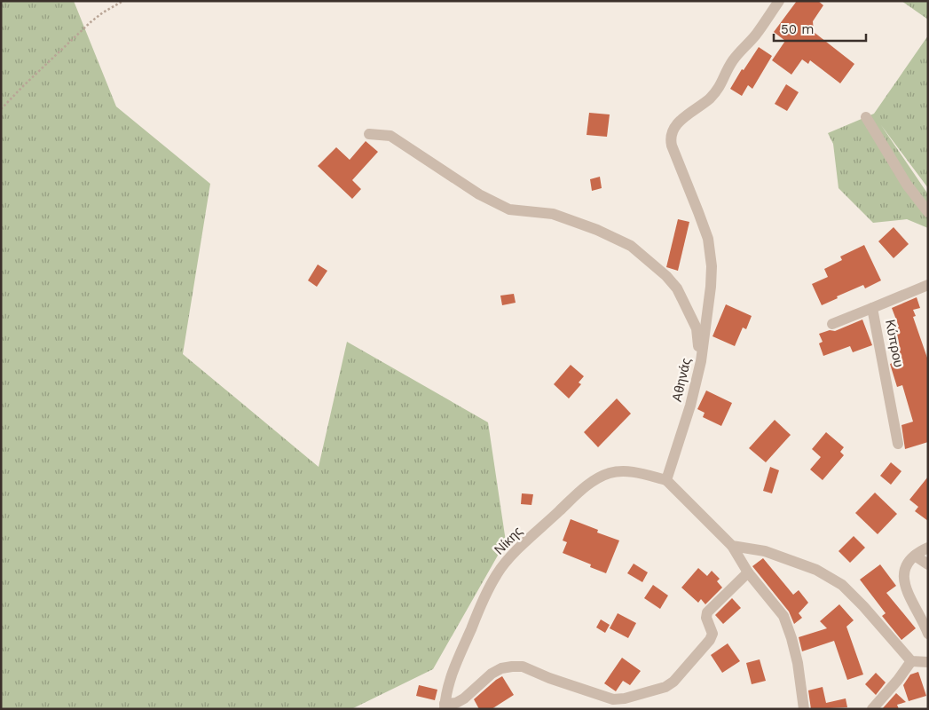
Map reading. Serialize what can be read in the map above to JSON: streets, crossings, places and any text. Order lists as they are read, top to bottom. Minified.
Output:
{"streets":{"street":["Κύπρου","Αθηνάς","Νίκης"]},"crossings":[["Αθηνάς","Νίκης"]],"scale_bar":"50 m"}
